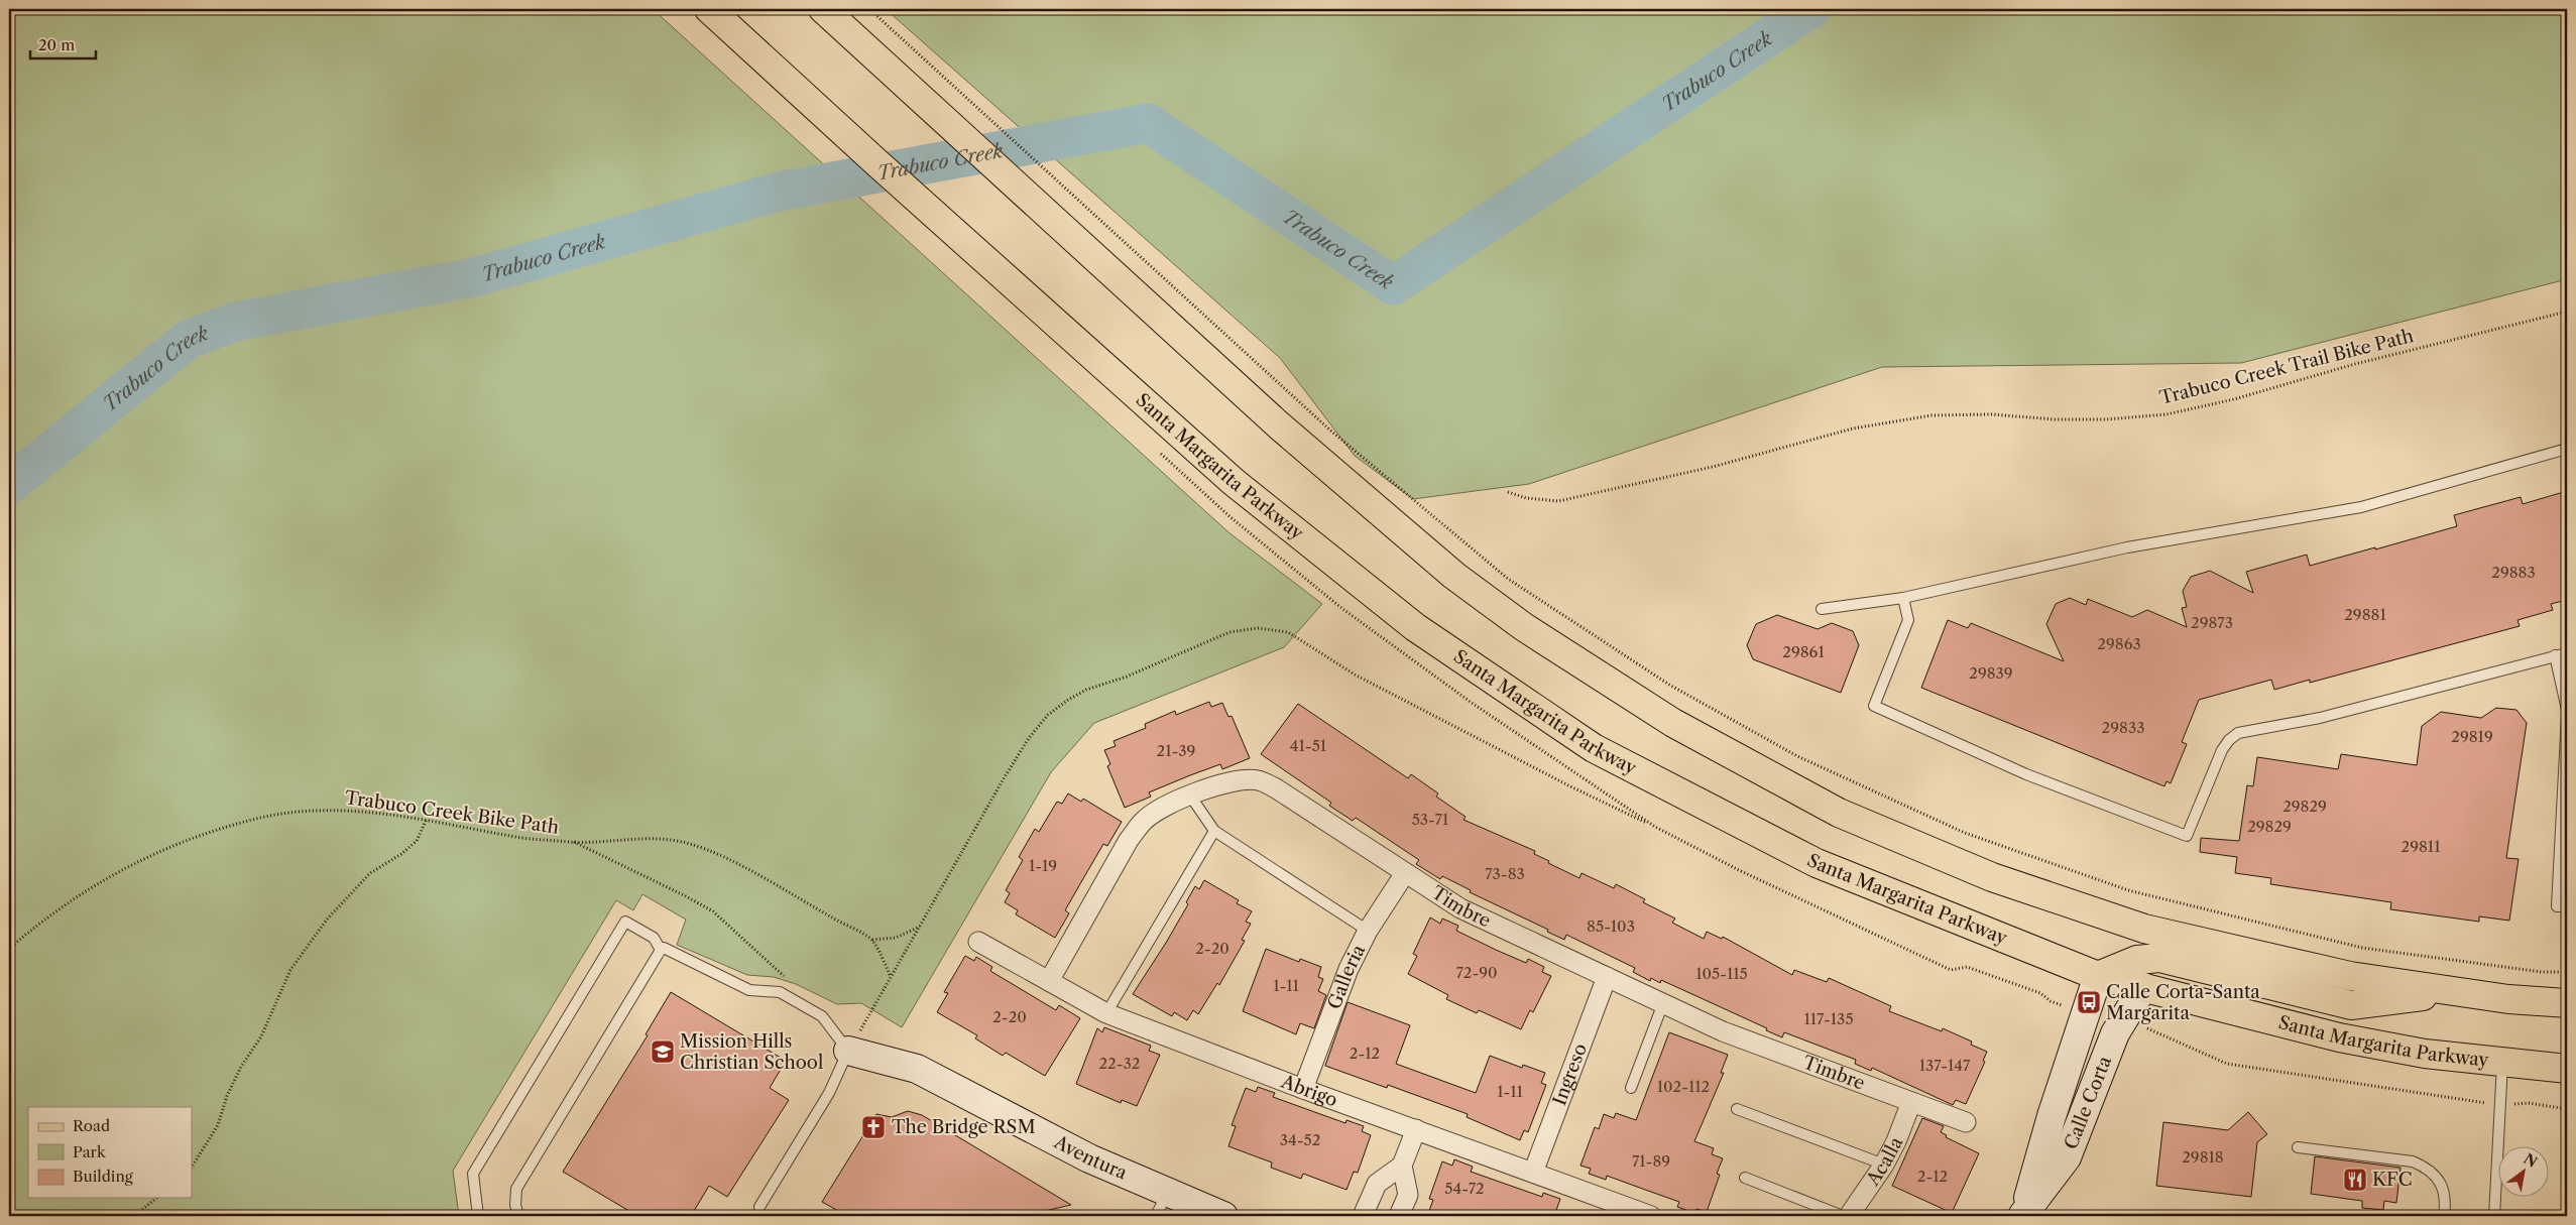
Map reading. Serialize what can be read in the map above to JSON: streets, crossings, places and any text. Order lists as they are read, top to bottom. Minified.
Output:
{"streets":{"main road":["Santa Margarita Parkway"],"street":["Timbre","Galleria","Ingreso","Abrigo","Calle Corta","Aventura","Acalla"],"path":["Trabuco Creek Trail Bike Path","Trabuco Creek Bike Path"]},"crossings":[["Santa Margarita Parkway","Calle Corta"],["Timbre","Galleria"],["Timbre","Ingreso"],["Timbre","Abrigo"],["Timbre","Acalla"],["Galleria","Abrigo"],["Ingreso","Abrigo"]],"water":["Trabuco Creek"],"places":{"bus stop":["Calle Corta-Santa Margarita"],"school or university":["Mission Hills Christian School"],"church":["The Bridge RSM"],"restaurant":["KFC"]},"house_numbers":["29883","29881","29873","29863","29861","29839","29833","29819","41-51","21-39","29829","53-71","29829","29811","1-19","73-83","85-103","2-20","72-90","105-115","1-11","2-20","117-135","2-12","22-32","137-147","102-112","1-11","34-52","29818","71-89","2-12","54-72"],"legend":["Road","Park","Building"],"scale_bar":"20 m","north":"top right"}
